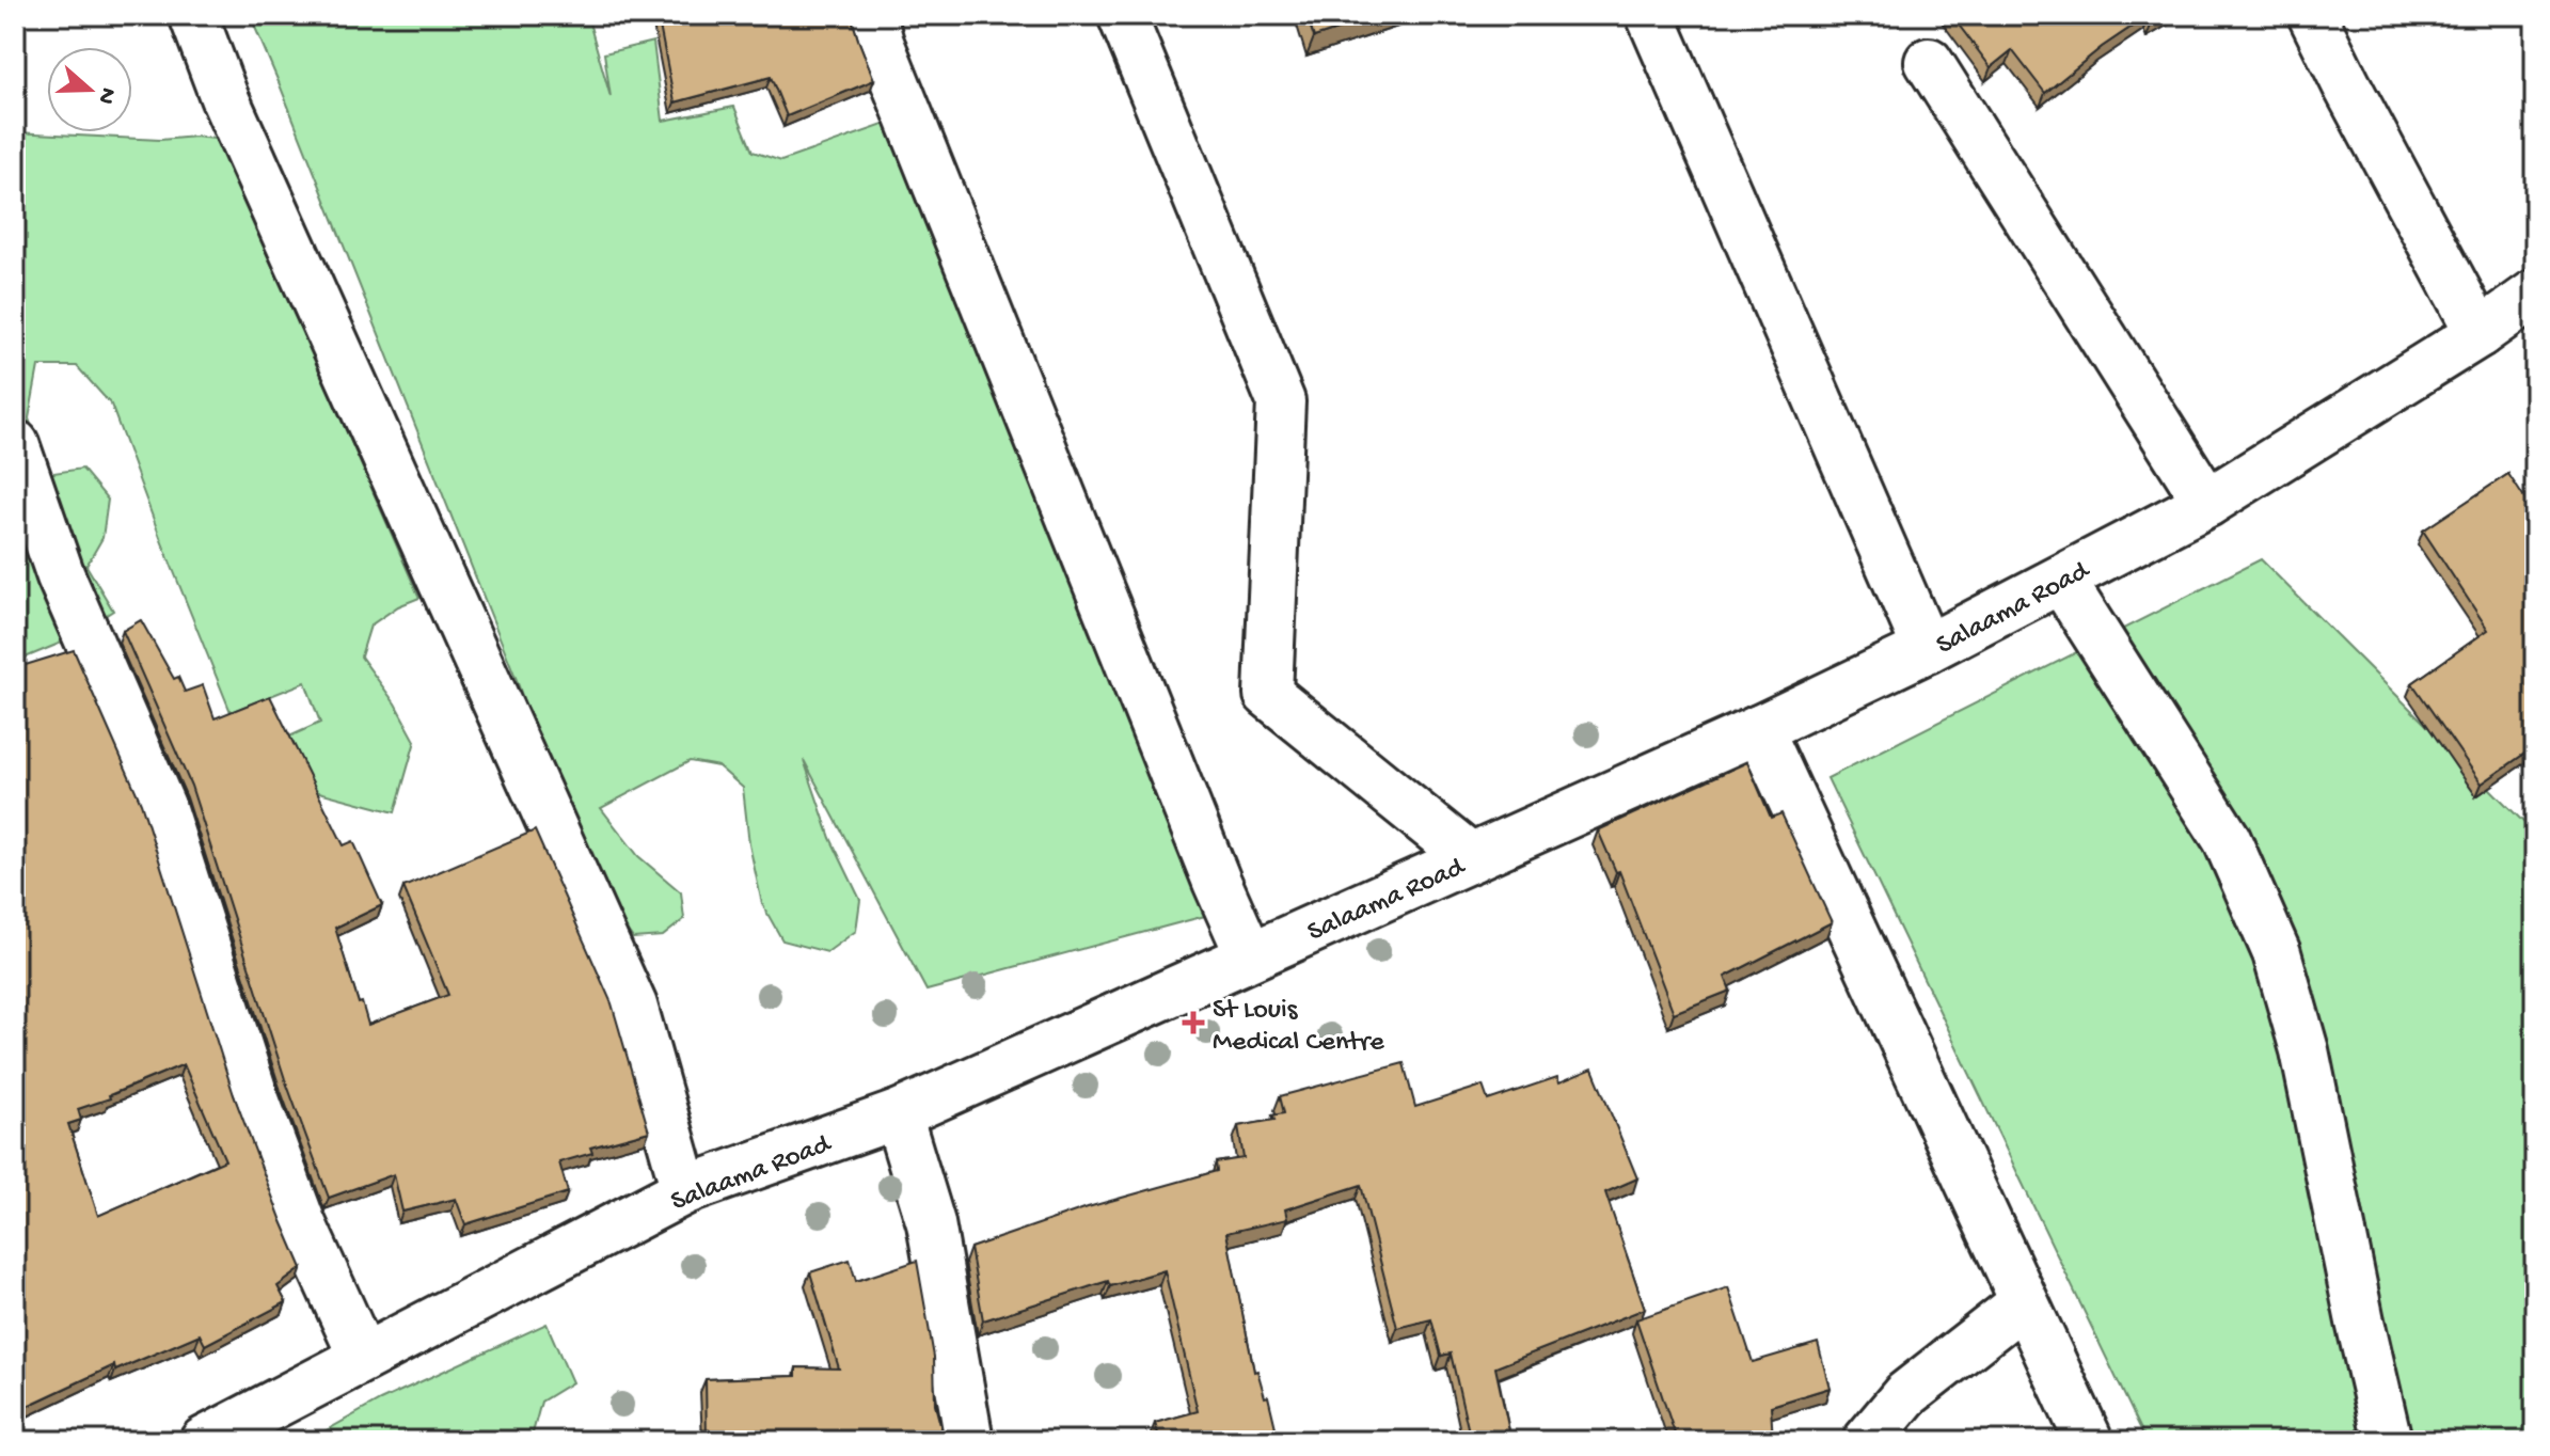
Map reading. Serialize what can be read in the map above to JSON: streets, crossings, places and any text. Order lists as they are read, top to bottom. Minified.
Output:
{"streets":{"street":["Salaama Road"]},"places":{"health":["St Louis Medical Centre"]},"north":"right"}
